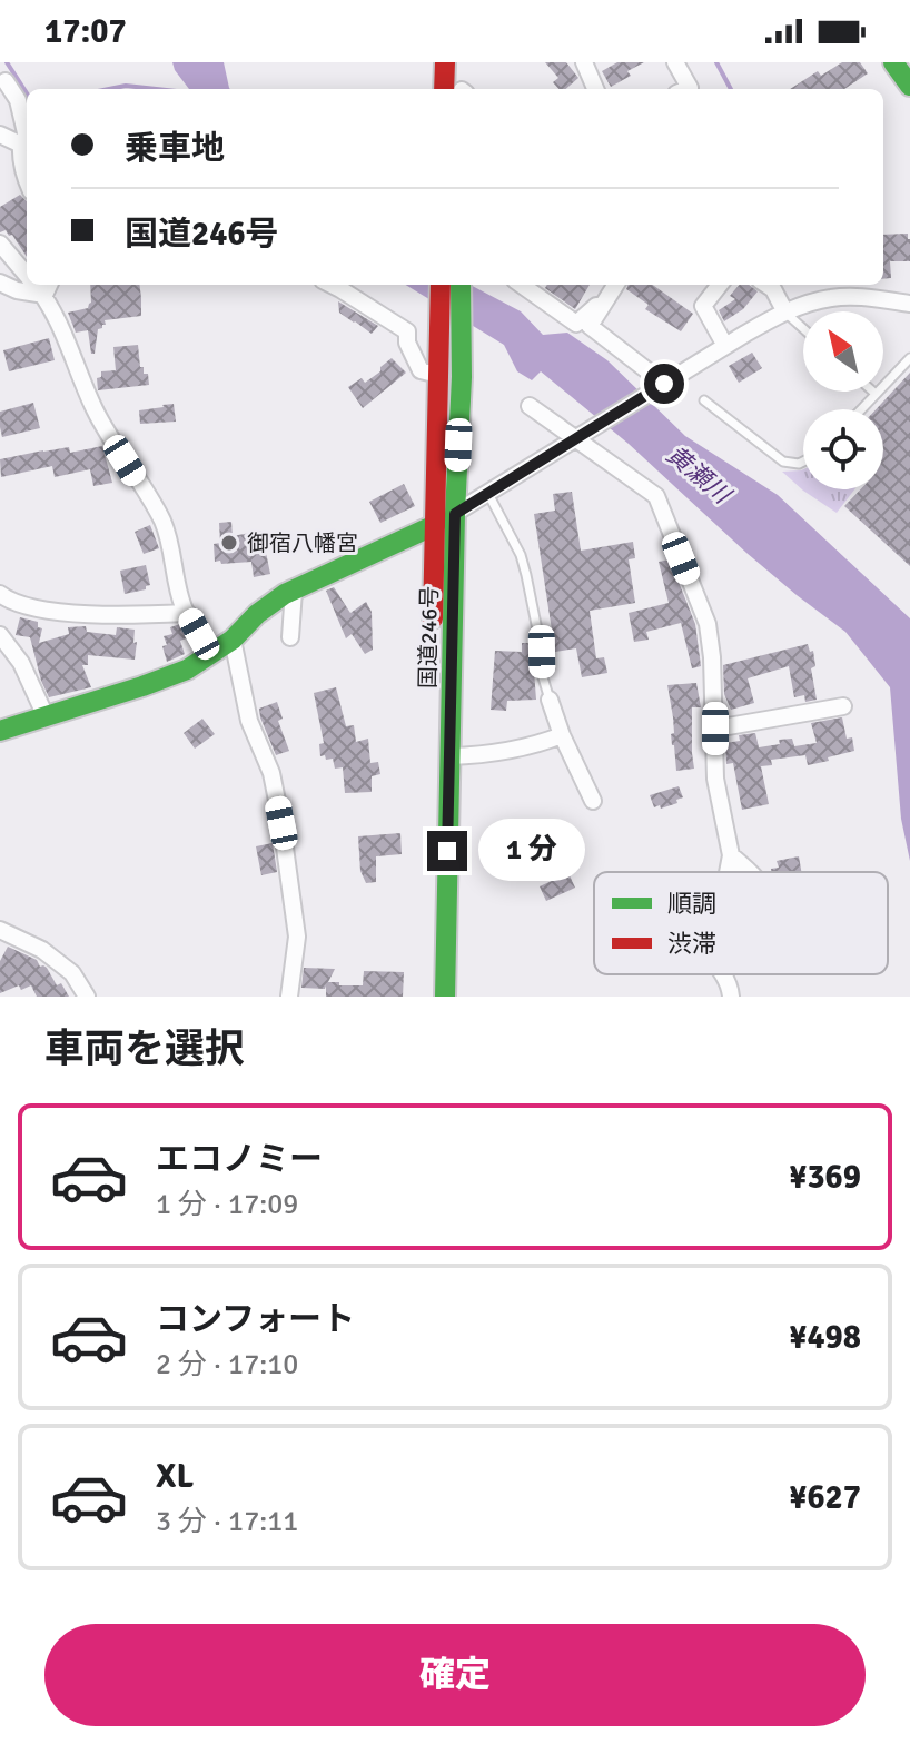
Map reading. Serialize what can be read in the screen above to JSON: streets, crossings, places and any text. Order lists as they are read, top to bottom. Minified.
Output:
{"streets":{"main road":["国道246号"]},"water":["黄瀬川"],"places":["御宿八幡宮"],"legend":["順調","渋滞"],"north":"top left","page":{"status":"17:07","banner":["乗車地","国道246号"],"bubble":"1 分","heading":"車両を選択","list":[{"name":"エコノミー","note":"1 分 · 17:09","value":"¥369"},{"name":"コンフォート","note":"2 分 · 17:10","value":"¥498"},{"name":"XL","note":"3 分 · 17:11","value":"¥627"}],"buttons":"確定"}}
